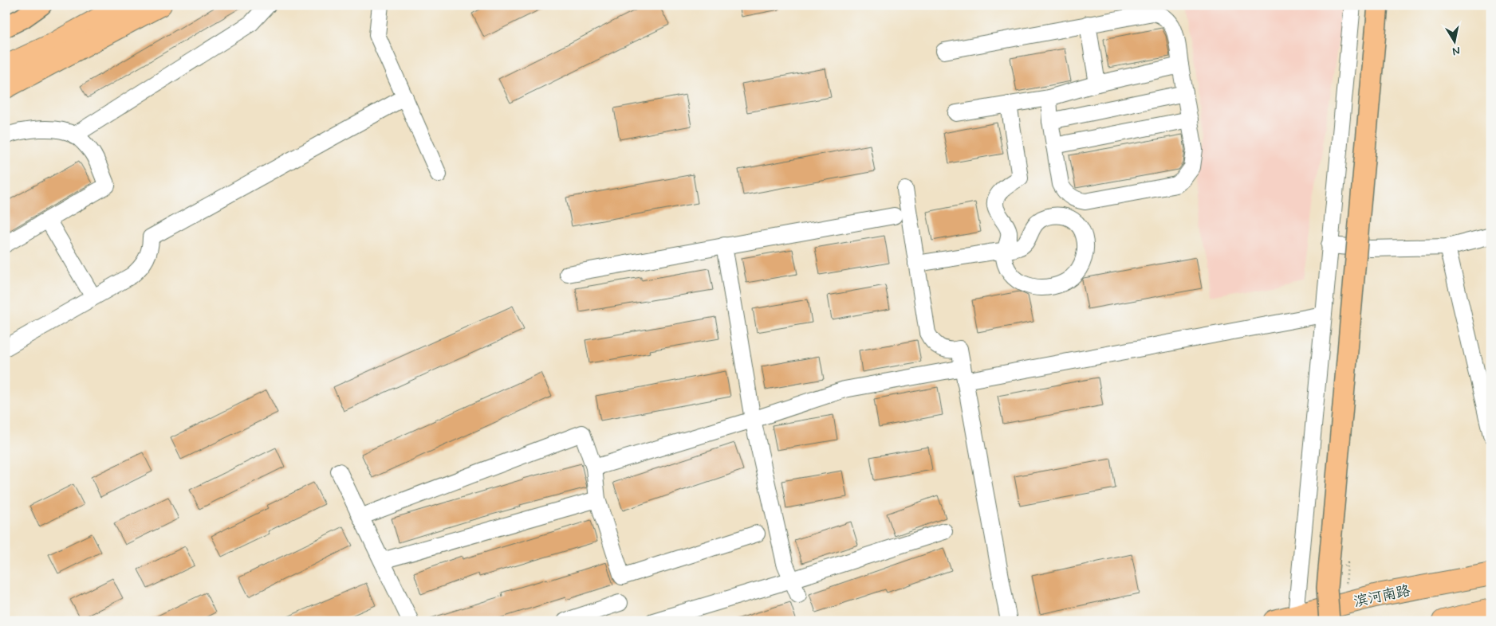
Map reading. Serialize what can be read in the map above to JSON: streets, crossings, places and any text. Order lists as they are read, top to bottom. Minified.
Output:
{"streets":{"highway":["滨河南路"]},"north":"bottom"}
